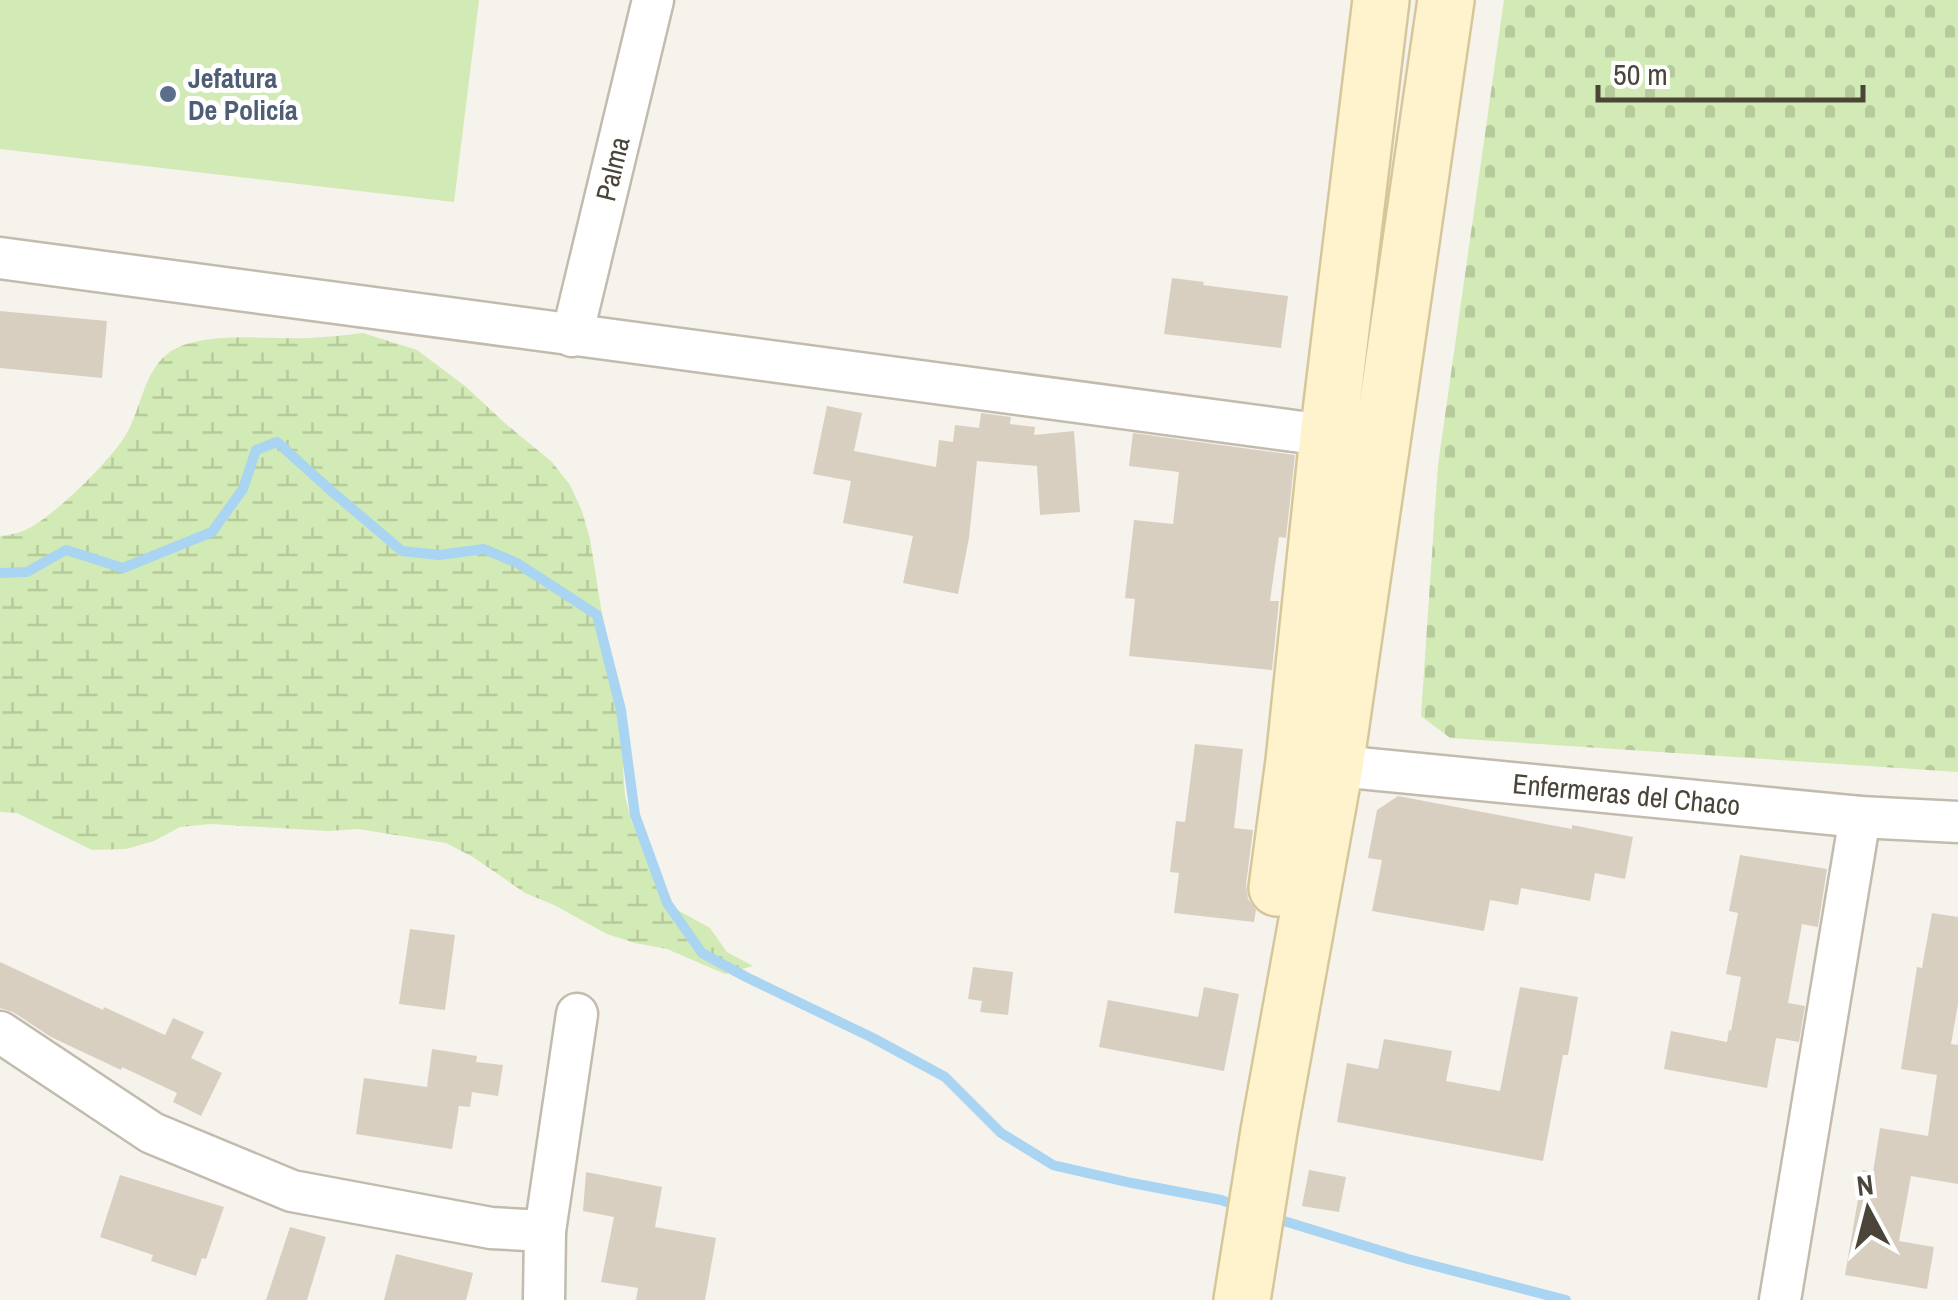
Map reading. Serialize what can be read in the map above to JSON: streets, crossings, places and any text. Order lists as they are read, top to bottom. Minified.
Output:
{"streets":{"street":["Palma","Enfermeras del Chaco"]},"places":["Jefatura De Policía"],"scale_bar":"50 m","north":"top"}
